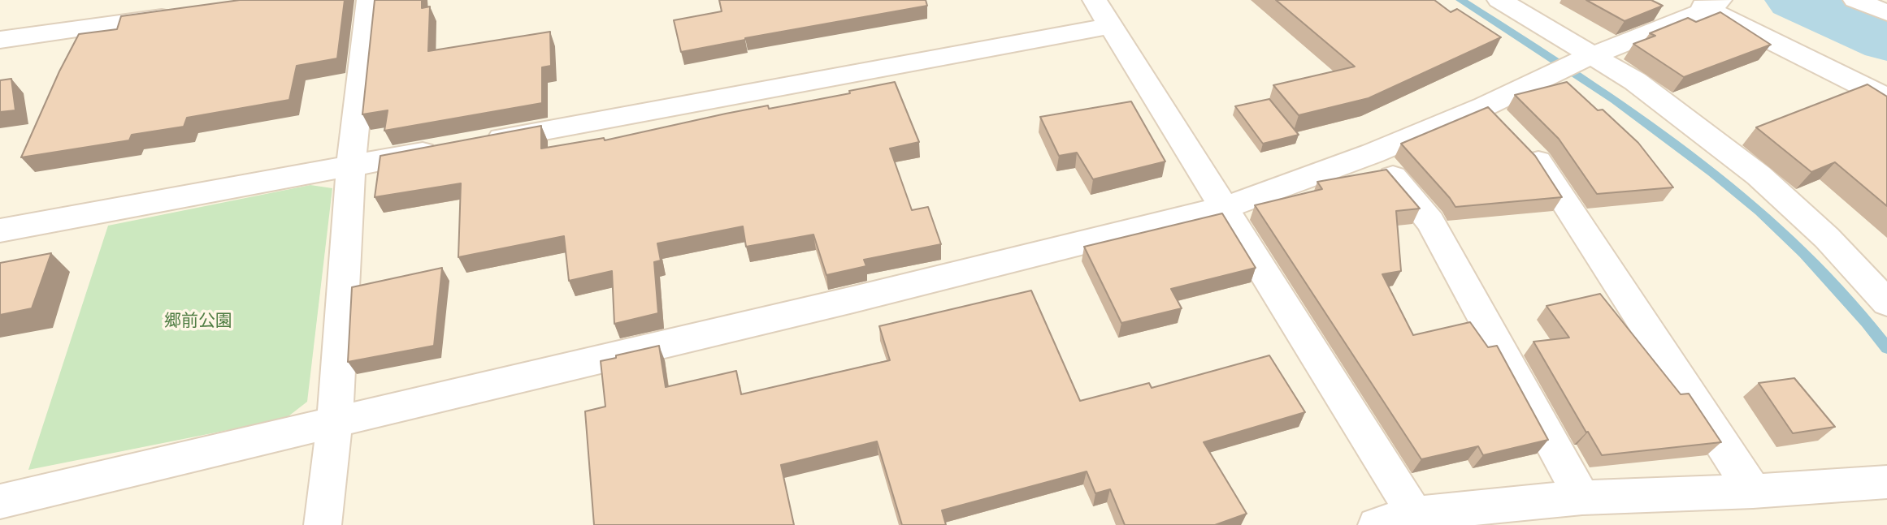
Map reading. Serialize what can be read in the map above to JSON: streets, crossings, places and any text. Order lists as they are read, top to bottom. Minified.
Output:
{"parks":["郷前公園"]}
